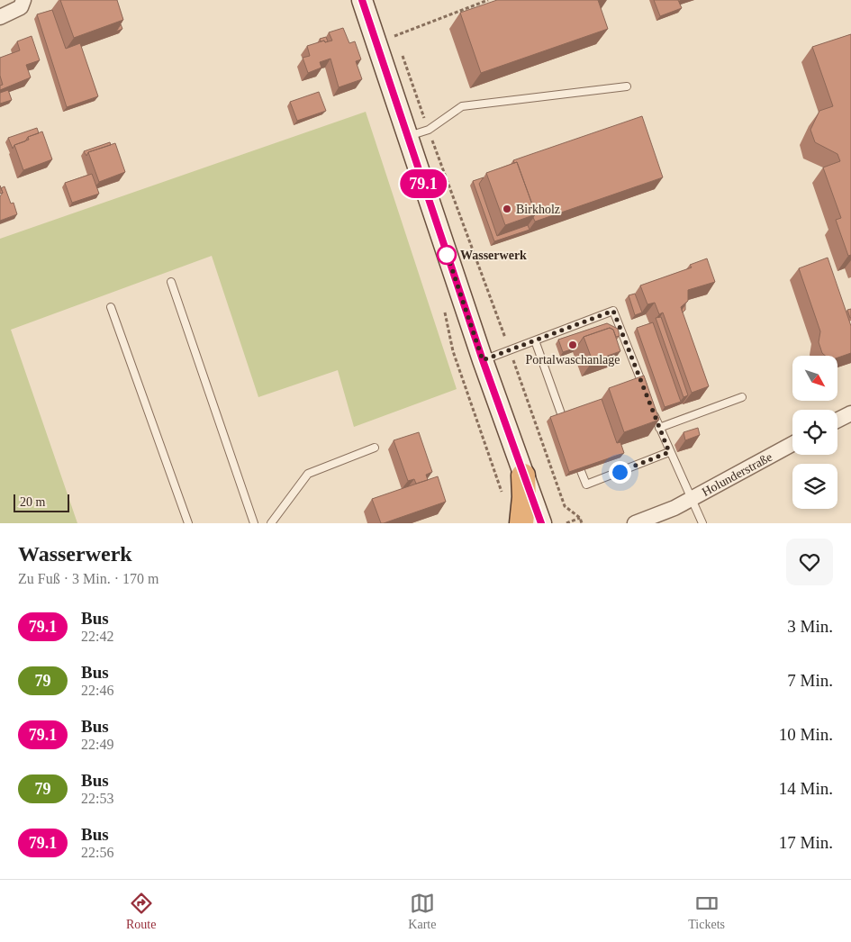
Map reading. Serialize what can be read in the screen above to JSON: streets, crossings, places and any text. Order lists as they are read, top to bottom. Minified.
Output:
{"streets":{"street":["Holunderstraße"]},"places":["Birkholz","Wasserwerk","Portalwaschanlage"],"lines":["bus line 79.1"],"scale_bar":"20 m","north":"bottom right","page":{"on_map":"79.1","scale":"20 m","heading":["Wasserwerk","Zu Fuß · 3 Min. · 170 m"],"list":[{"mark":"79.1","name":"Bus","note":"22:42","value":"3 Min."},{"mark":"79","name":"Bus","note":"22:46","value":"7 Min."},{"mark":"79.1","name":"Bus","note":"22:49","value":"10 Min."},{"mark":"79","name":"Bus","note":"22:53","value":"14 Min."},{"mark":"79.1","name":"Bus","note":"22:56","value":"17 Min."}],"tabs":["Route","Karte","Tickets"]}}
